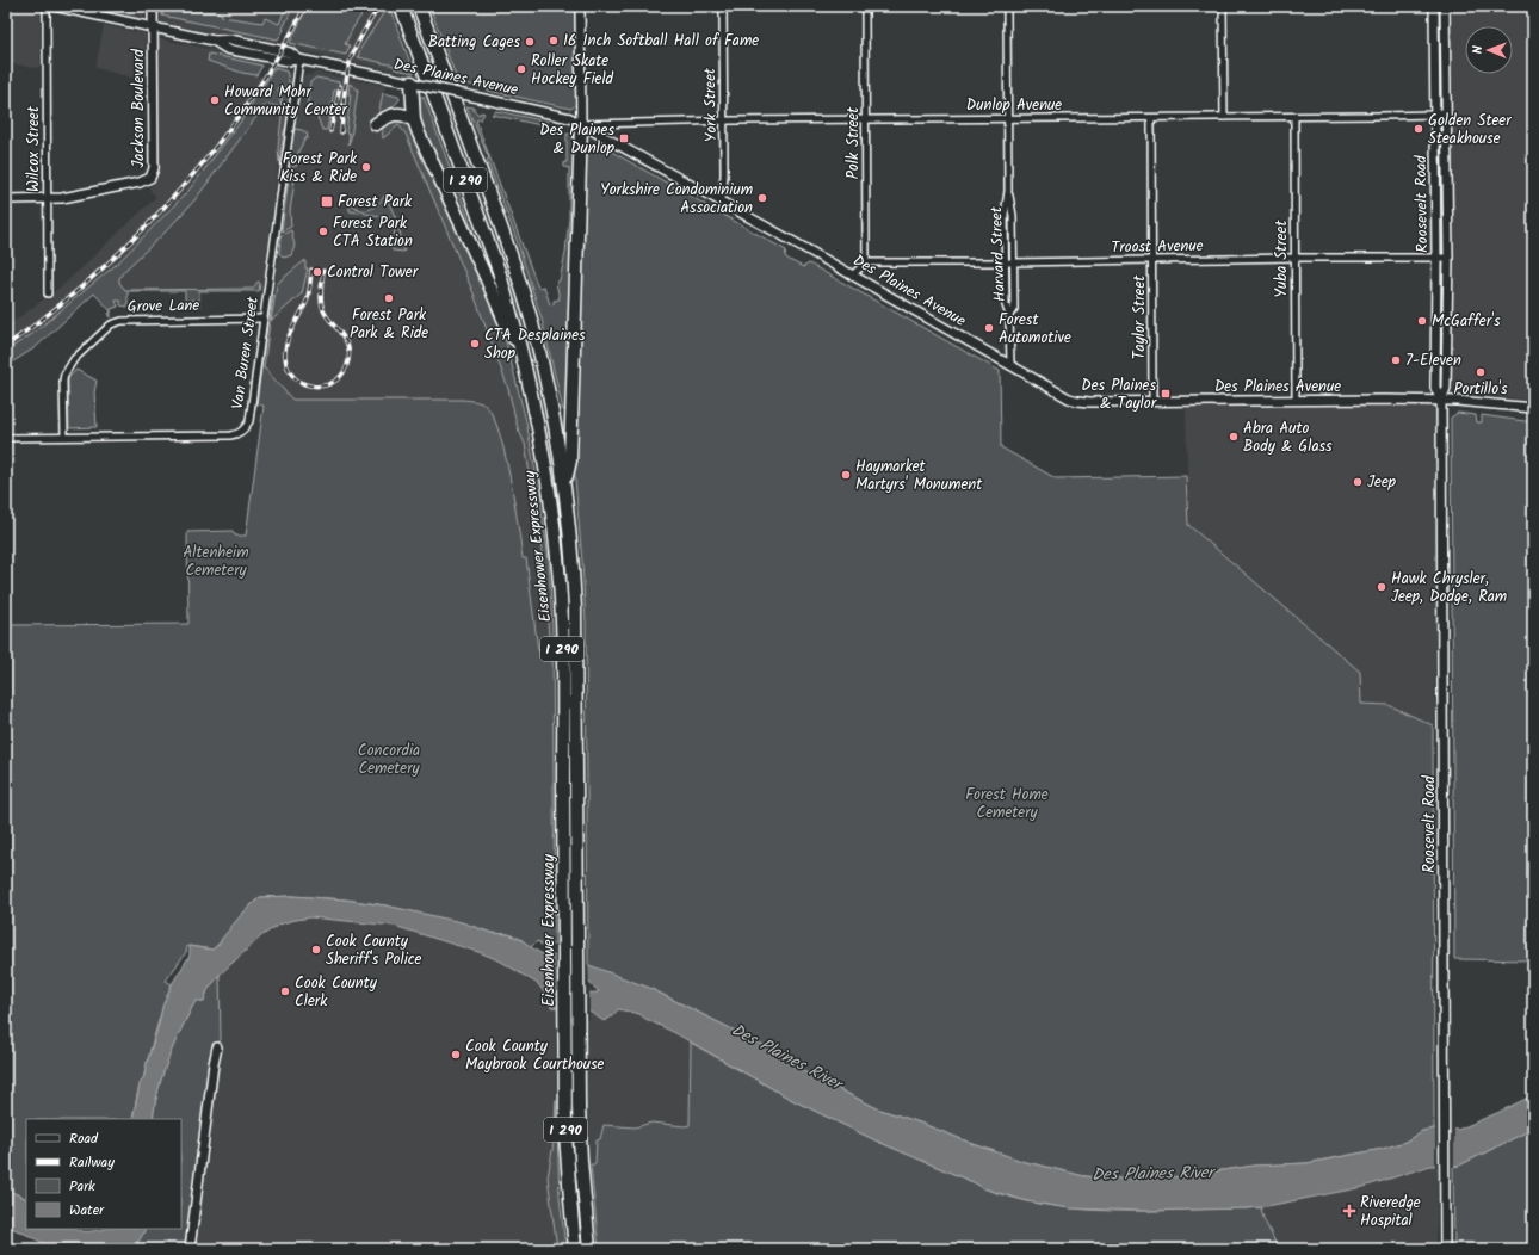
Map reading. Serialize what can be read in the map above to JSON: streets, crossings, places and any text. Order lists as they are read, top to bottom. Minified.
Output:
{"streets":{"highway":["I 290","Eisenhower Expressway"],"main road":["Des Plaines Avenue","Jackson Boulevard","Roosevelt Road"],"street":["York Street","Dunlop Avenue","Polk Street","Wilcox Street","Troost Avenue","Harvard Street","Yuba Street","Grove Lane","Taylor Street","Van Buren Street"]},"crossings":[["Des Plaines Avenue","York Street"],["Des Plaines Avenue","Dunlop Avenue"],["Des Plaines Avenue","Jackson Boulevard"],["Des Plaines Avenue","Roosevelt Road"],["Des Plaines Avenue","Harvard Street"],["Des Plaines Avenue","Yuba Street"],["Des Plaines Avenue","Taylor Street"],["Des Plaines Avenue","Van Buren Street"],["York Street","Dunlop Avenue"],["Dunlop Avenue","Polk Street"],["Dunlop Avenue","Roosevelt Road"],["Dunlop Avenue","Harvard Street"],["Dunlop Avenue","Yuba Street"],["Dunlop Avenue","Taylor Street"],["Jackson Boulevard","Wilcox Street"],["Polk Street","Troost Avenue"],["Roosevelt Road","Troost Avenue"],["Troost Avenue","Harvard Street"],["Troost Avenue","Yuba Street"],["Troost Avenue","Taylor Street"],["Grove Lane","Van Buren Street"]],"water":["Des Plaines River"],"parks":["Altenheim Cemetery","Concordia Cemetery","Forest Home Cemetery"],"places":{"other":["16 Inch Softball Hall of Fame","Batting Cages","Roller Skate Hockey Field","Howard Mohr Community Center","Golden Steer Steakhouse","Forest Park Kiss & Ride","Yorkshire Condominium Association","Forest Park CTA Station","Control Tower","Forest Park Park & Ride","McGaffer's","Forest Automotive","CTA Desplaines Shop","7-Eleven","Portillo's","Abra Auto Body & Glass","Haymarket Martyrs' Monument","Jeep","Hawk Chrysler, Jeep, Dodge, Ram","Cook County Sheriff's Police","Cook County Clerk","Cook County Maybrook Courthouse"],"transit":["Des Plaines & Dunlop","Forest Park","Des Plaines & Taylor"],"health":["Riveredge Hospital"]},"legend":["Road","Railway","Park","Water"],"north":"left"}
